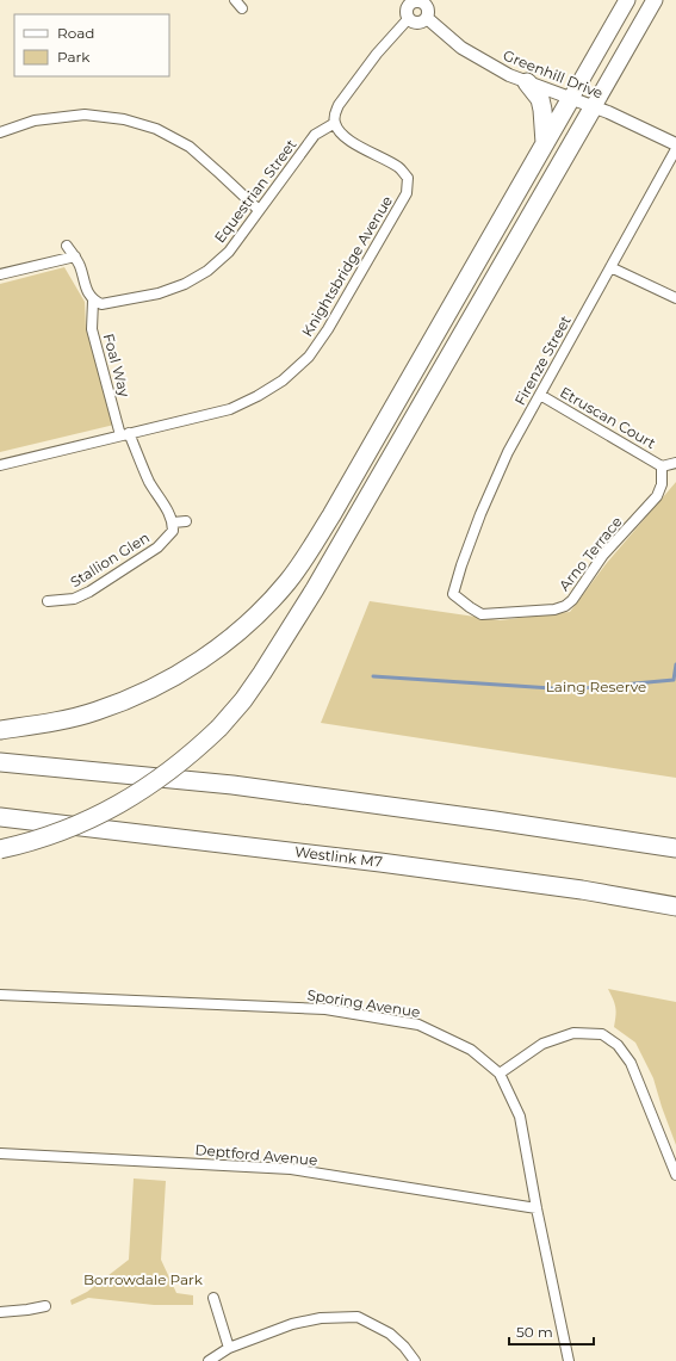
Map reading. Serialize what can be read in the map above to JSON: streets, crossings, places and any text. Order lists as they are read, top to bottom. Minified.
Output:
{"streets":{"highway":["Westlink M7"],"street":["Greenhill Drive","Equestrian Street","Knightsbridge Avenue","Firenze Street","Foal Way","Etruscan Court","Arno Terrace","Stallion Glen","Sporing Avenue","Deptford Avenue"]},"crossings":[["Equestrian Street","Knightsbridge Avenue"],["Equestrian Street","Foal Way"],["Knightsbridge Avenue","Foal Way"],["Firenze Street","Etruscan Court"],["Firenze Street","Arno Terrace"],["Etruscan Court","Arno Terrace"],["Sporing Avenue","Deptford Avenue"]],"parks":["Laing Reserve","Borrowdale Park"],"legend":["Road","Park"],"scale_bar":"50 m"}
